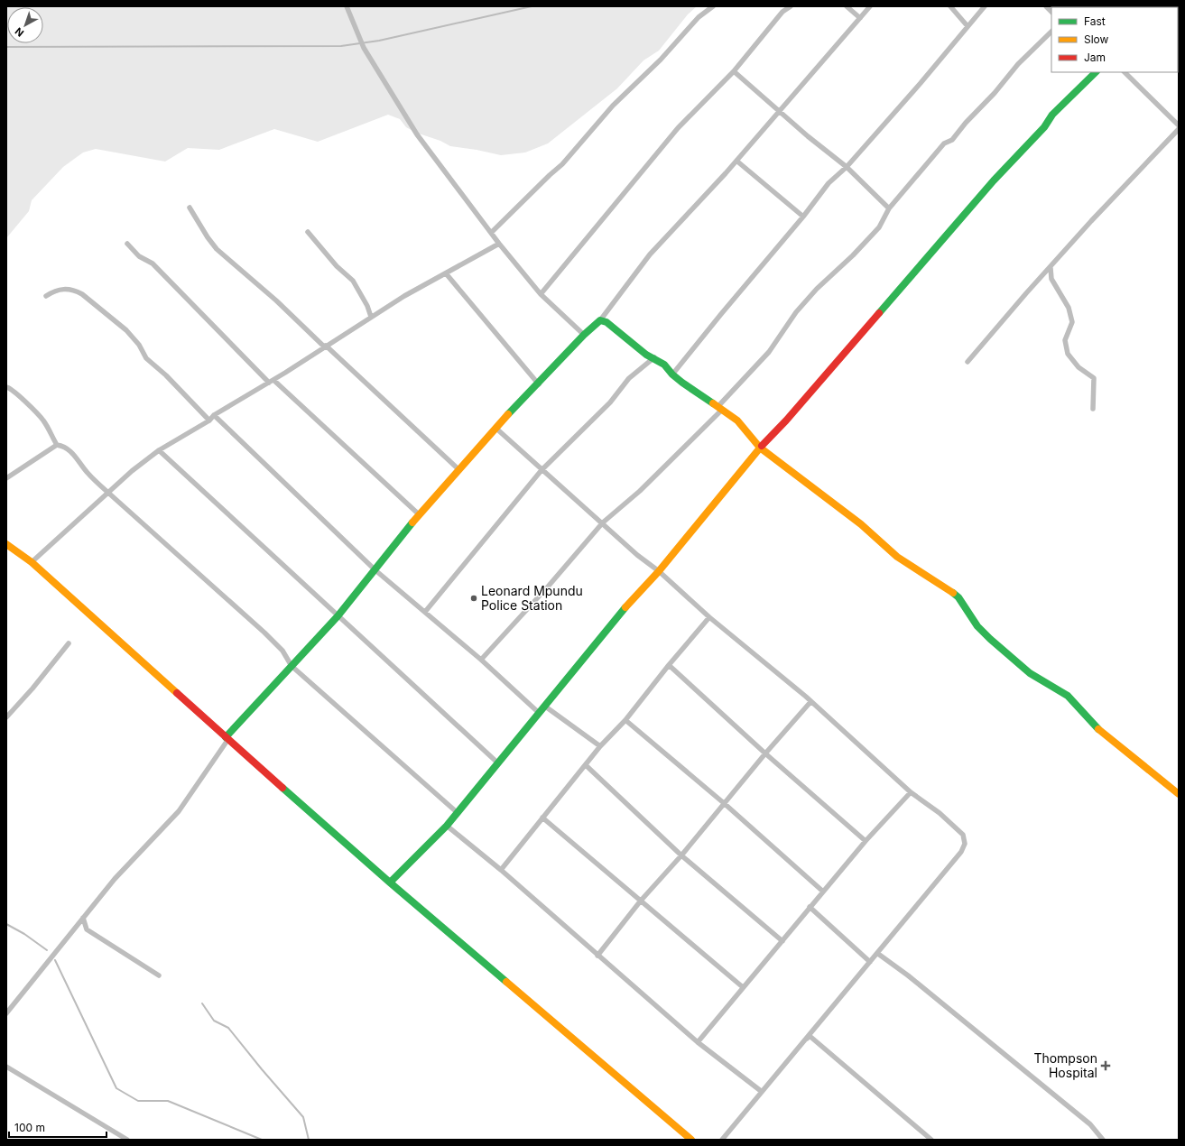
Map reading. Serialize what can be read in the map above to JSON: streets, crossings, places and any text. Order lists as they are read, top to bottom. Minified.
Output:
{"places":{"other":["Leonard Mpundu Police Station"],"health":["Thompson Hospital"]},"legend":["Fast","Slow","Jam"],"scale_bar":"100 m","north":"bottom left"}
